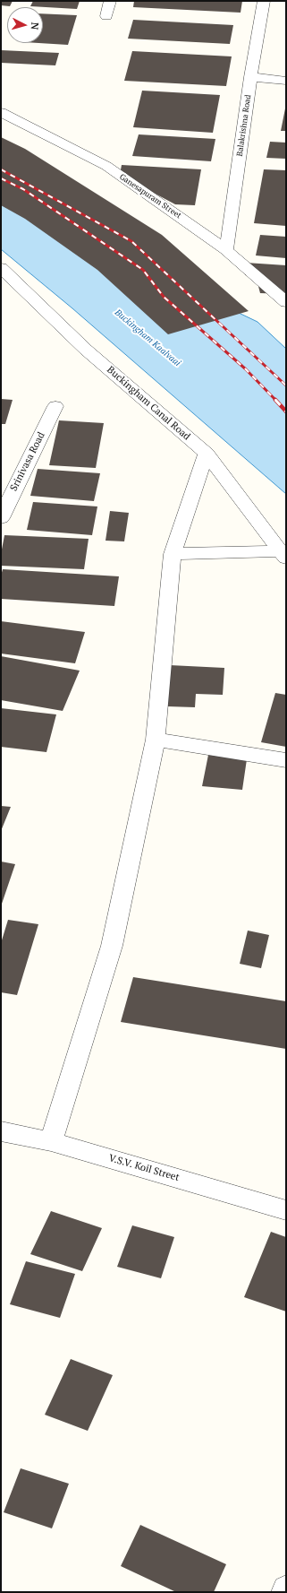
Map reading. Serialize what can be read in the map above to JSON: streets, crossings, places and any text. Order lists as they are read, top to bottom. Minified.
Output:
{"streets":{"street":["Balakrishna Road","Ganesapuram Street","Buckingham Canal Road","Srinivasa Road","V.S.V. Koil Street"]},"crossings":[["Balakrishna Road","Ganesapuram Street"]],"water":["Buckingham Kaalvaai"],"north":"right"}
